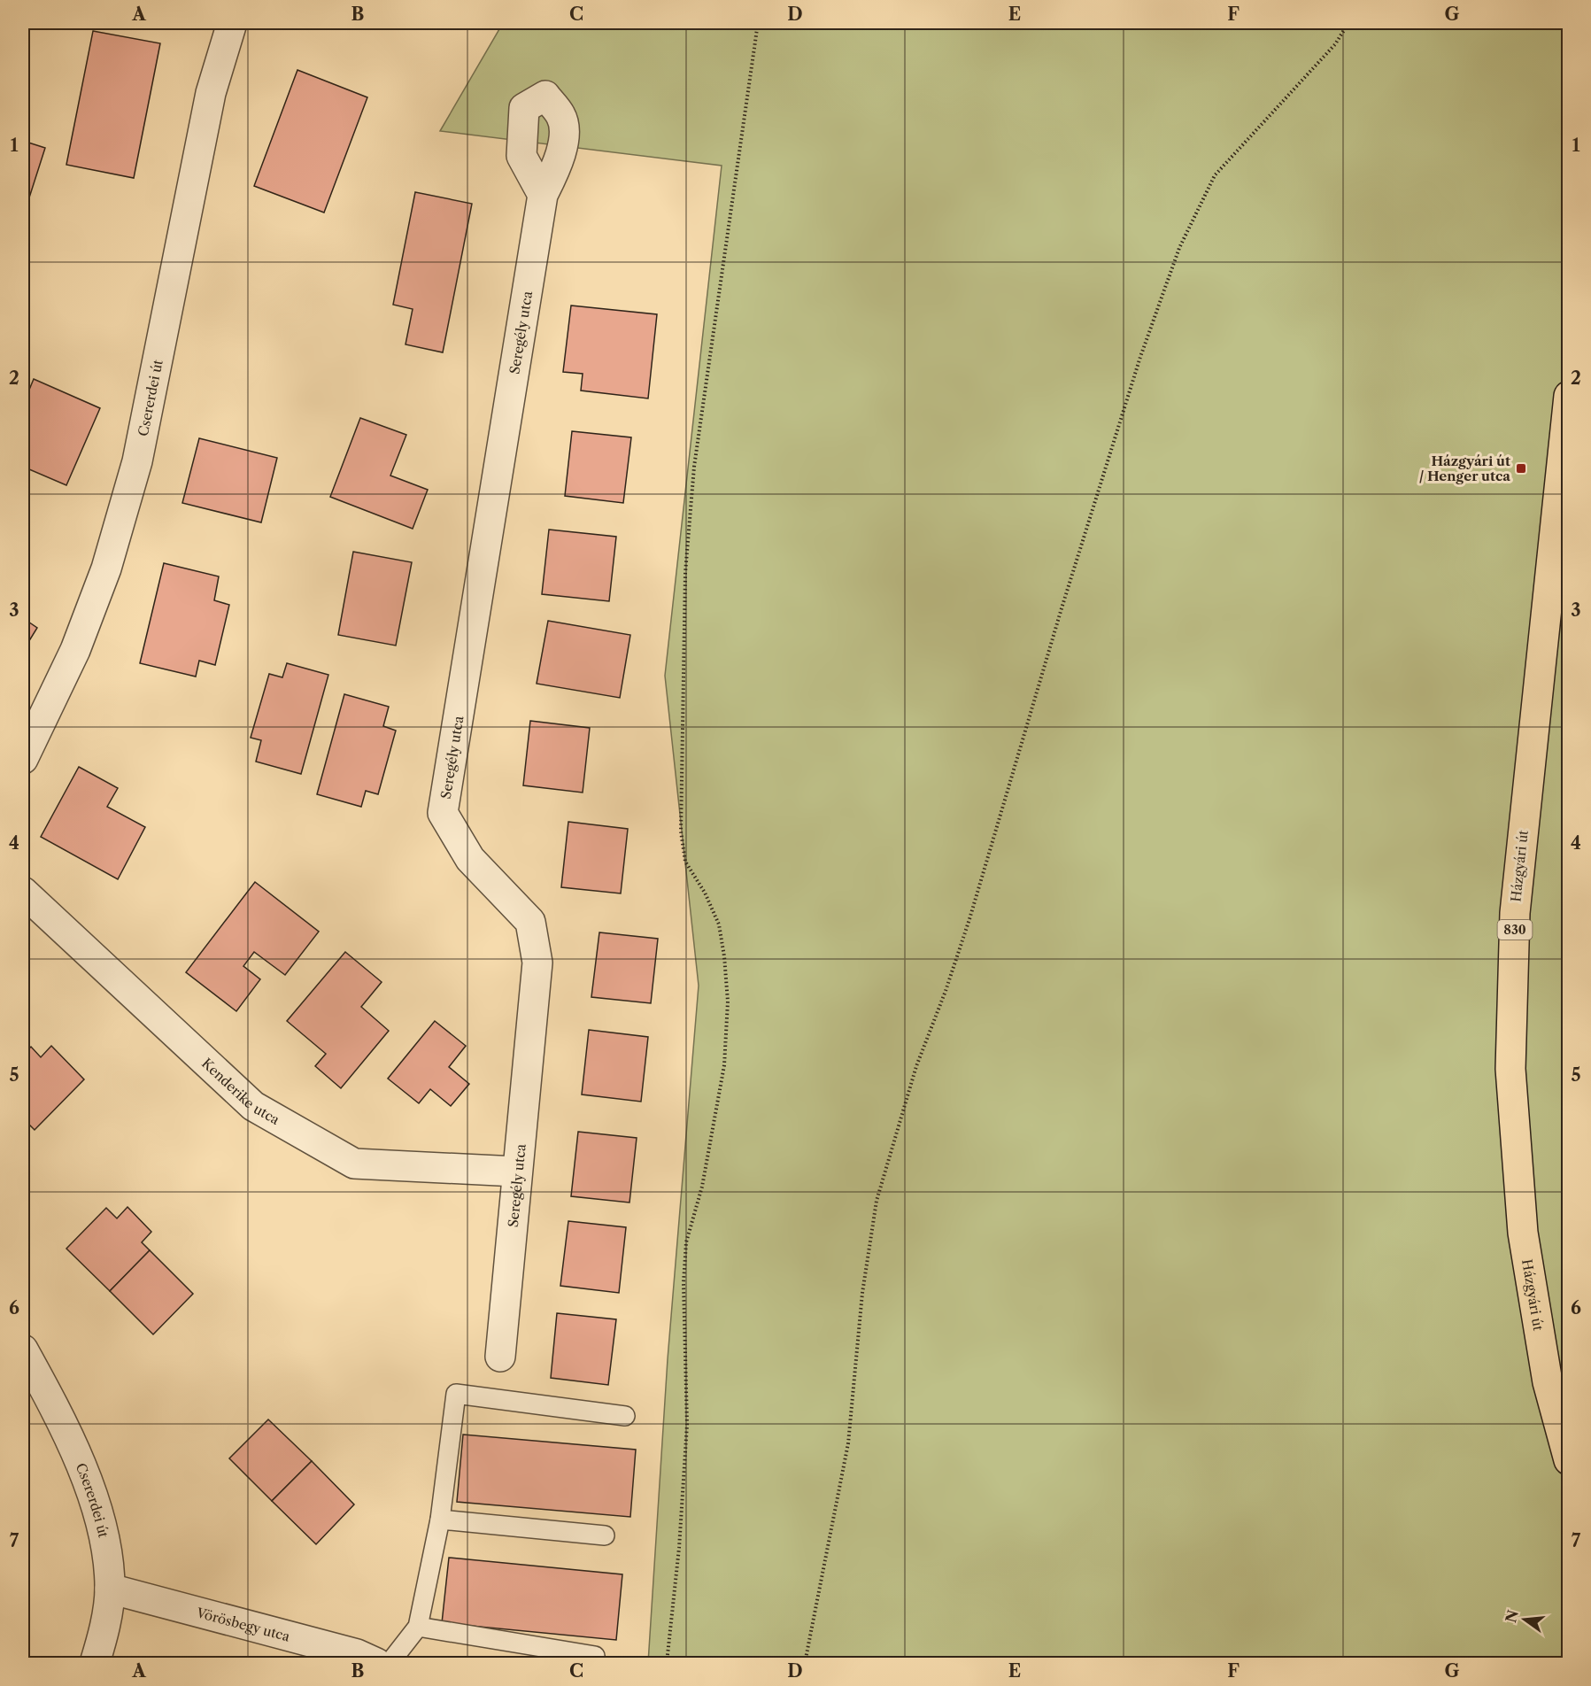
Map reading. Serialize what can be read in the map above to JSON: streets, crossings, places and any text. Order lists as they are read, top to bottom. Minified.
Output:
{"streets":{"main road":["Házgyári út","830"],"street":["Seregély utca","Csererdei út","Kenderike utca","Vörösbegy utca"]},"crossings":[["Seregély utca","Kenderike utca"],["Csererdei út","Vörösbegy utca"]],"places":{"transit":["Házgyári út / Henger utca"]},"north":"left","grid":{"columns":["A","B","C","D","E","F","G"],"rows":["1","2","3","4","5","6","7"]}}
